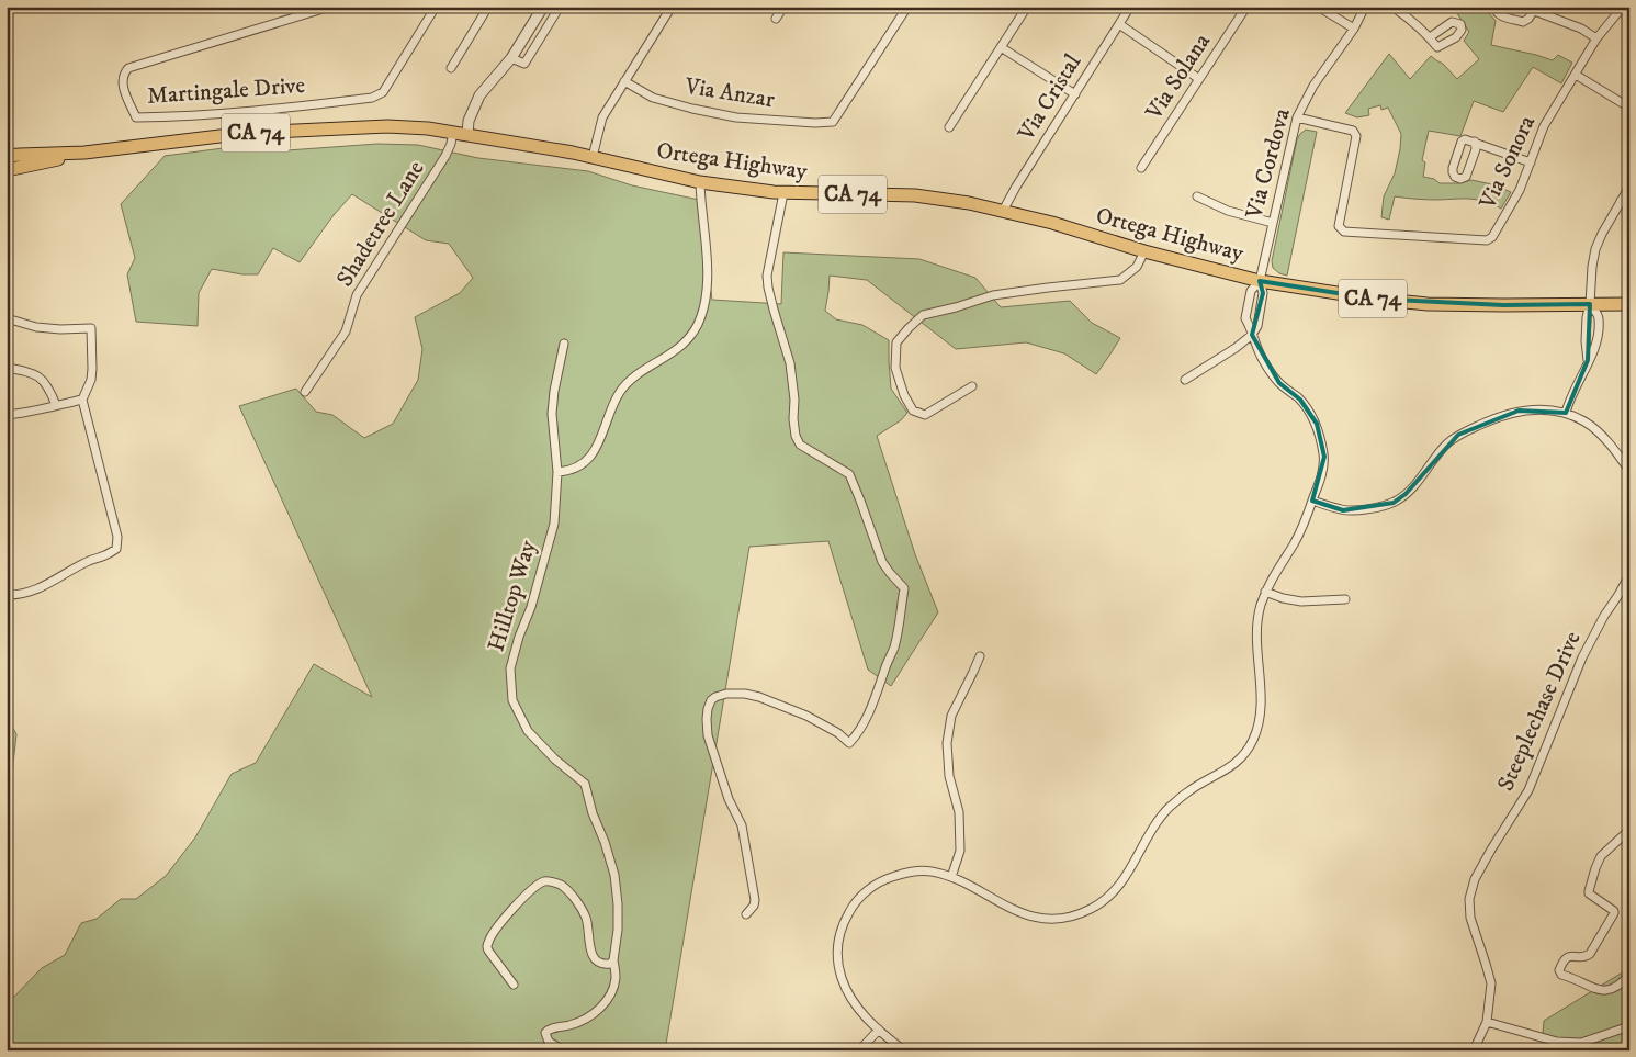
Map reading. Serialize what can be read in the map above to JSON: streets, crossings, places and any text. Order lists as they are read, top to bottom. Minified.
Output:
{"streets":{"main road":["CA 74","Ortega Highway"],"street":["Via Solana","Martingale Drive","Via Anzar","Via Cristal","Via Sonora","Via Cordova","Shadetree Lane","Hilltop Way","Steeplechase Drive"]},"crossings":[["Via Cristal","Ortega Highway"],["Ortega Highway","Via Cordova"],["Ortega Highway","Shadetree Lane"],["Via Sonora","Via Cordova"]]}
